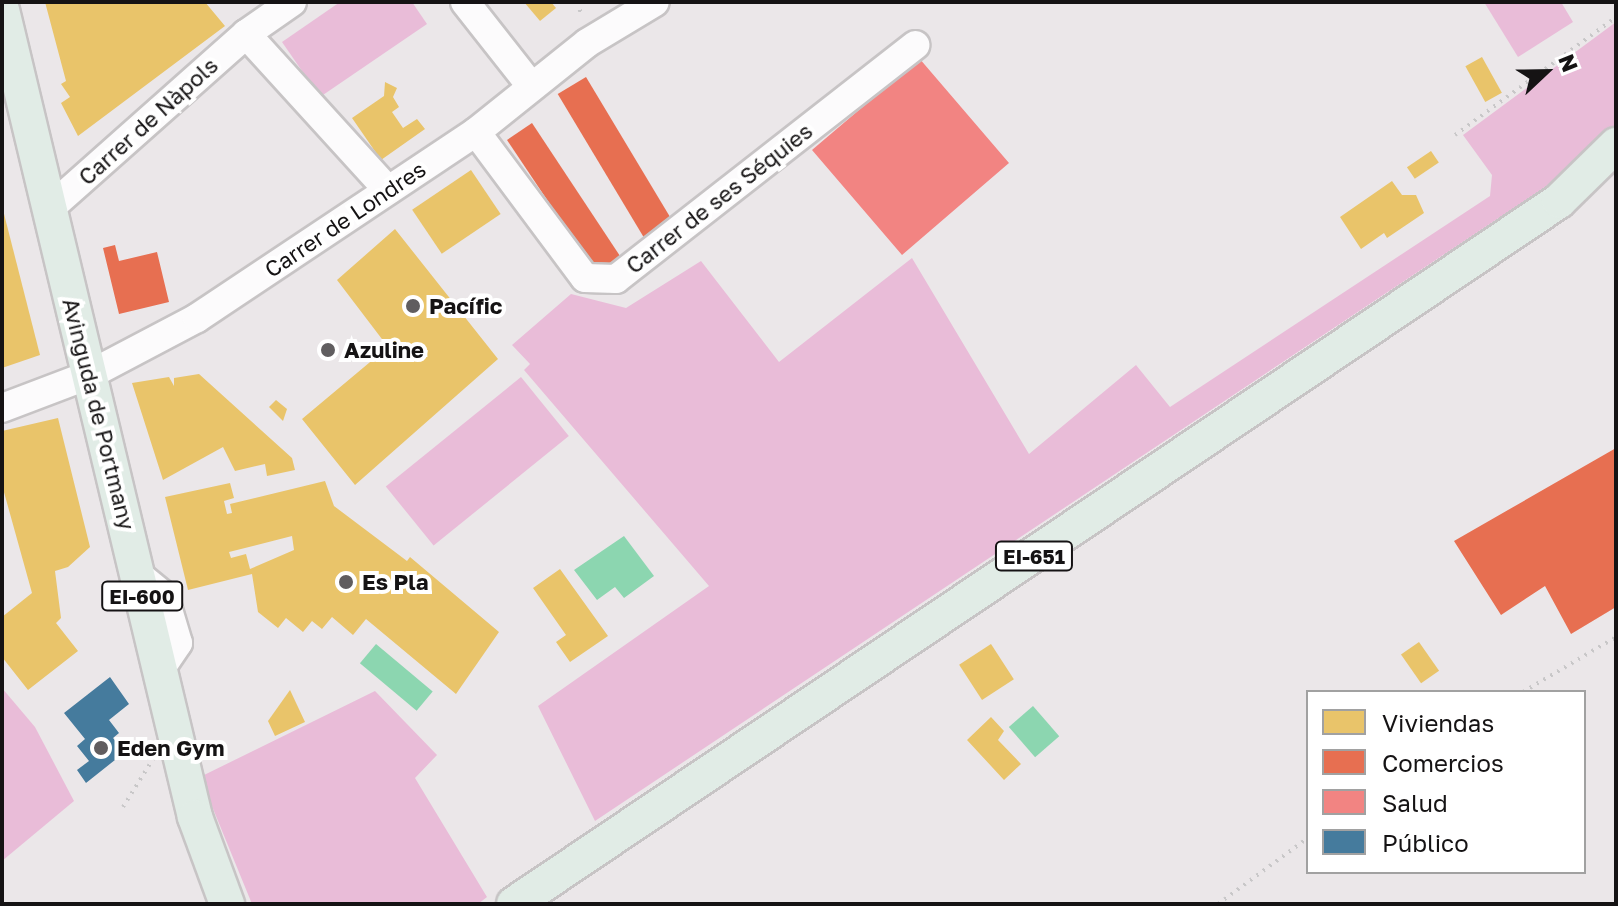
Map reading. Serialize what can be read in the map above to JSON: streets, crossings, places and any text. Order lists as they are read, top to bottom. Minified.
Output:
{"streets":{"main road":["Avinguda de Portmany","EI-651","EI-600"],"street":["Carrer de Nàpols","Carrer de ses Séquies","Carrer de Londres"]},"crossings":[["Carrer de Nàpols","Avinguda de Portmany"],["Carrer de ses Séquies","Carrer de Londres"],["Carrer de Londres","Avinguda de Portmany"]],"places":["Pacífic","Azuline","Es Pla","Eden Gym"],"legend":["Viviendas","Comercios","Salud","Público"],"north":"right"}
